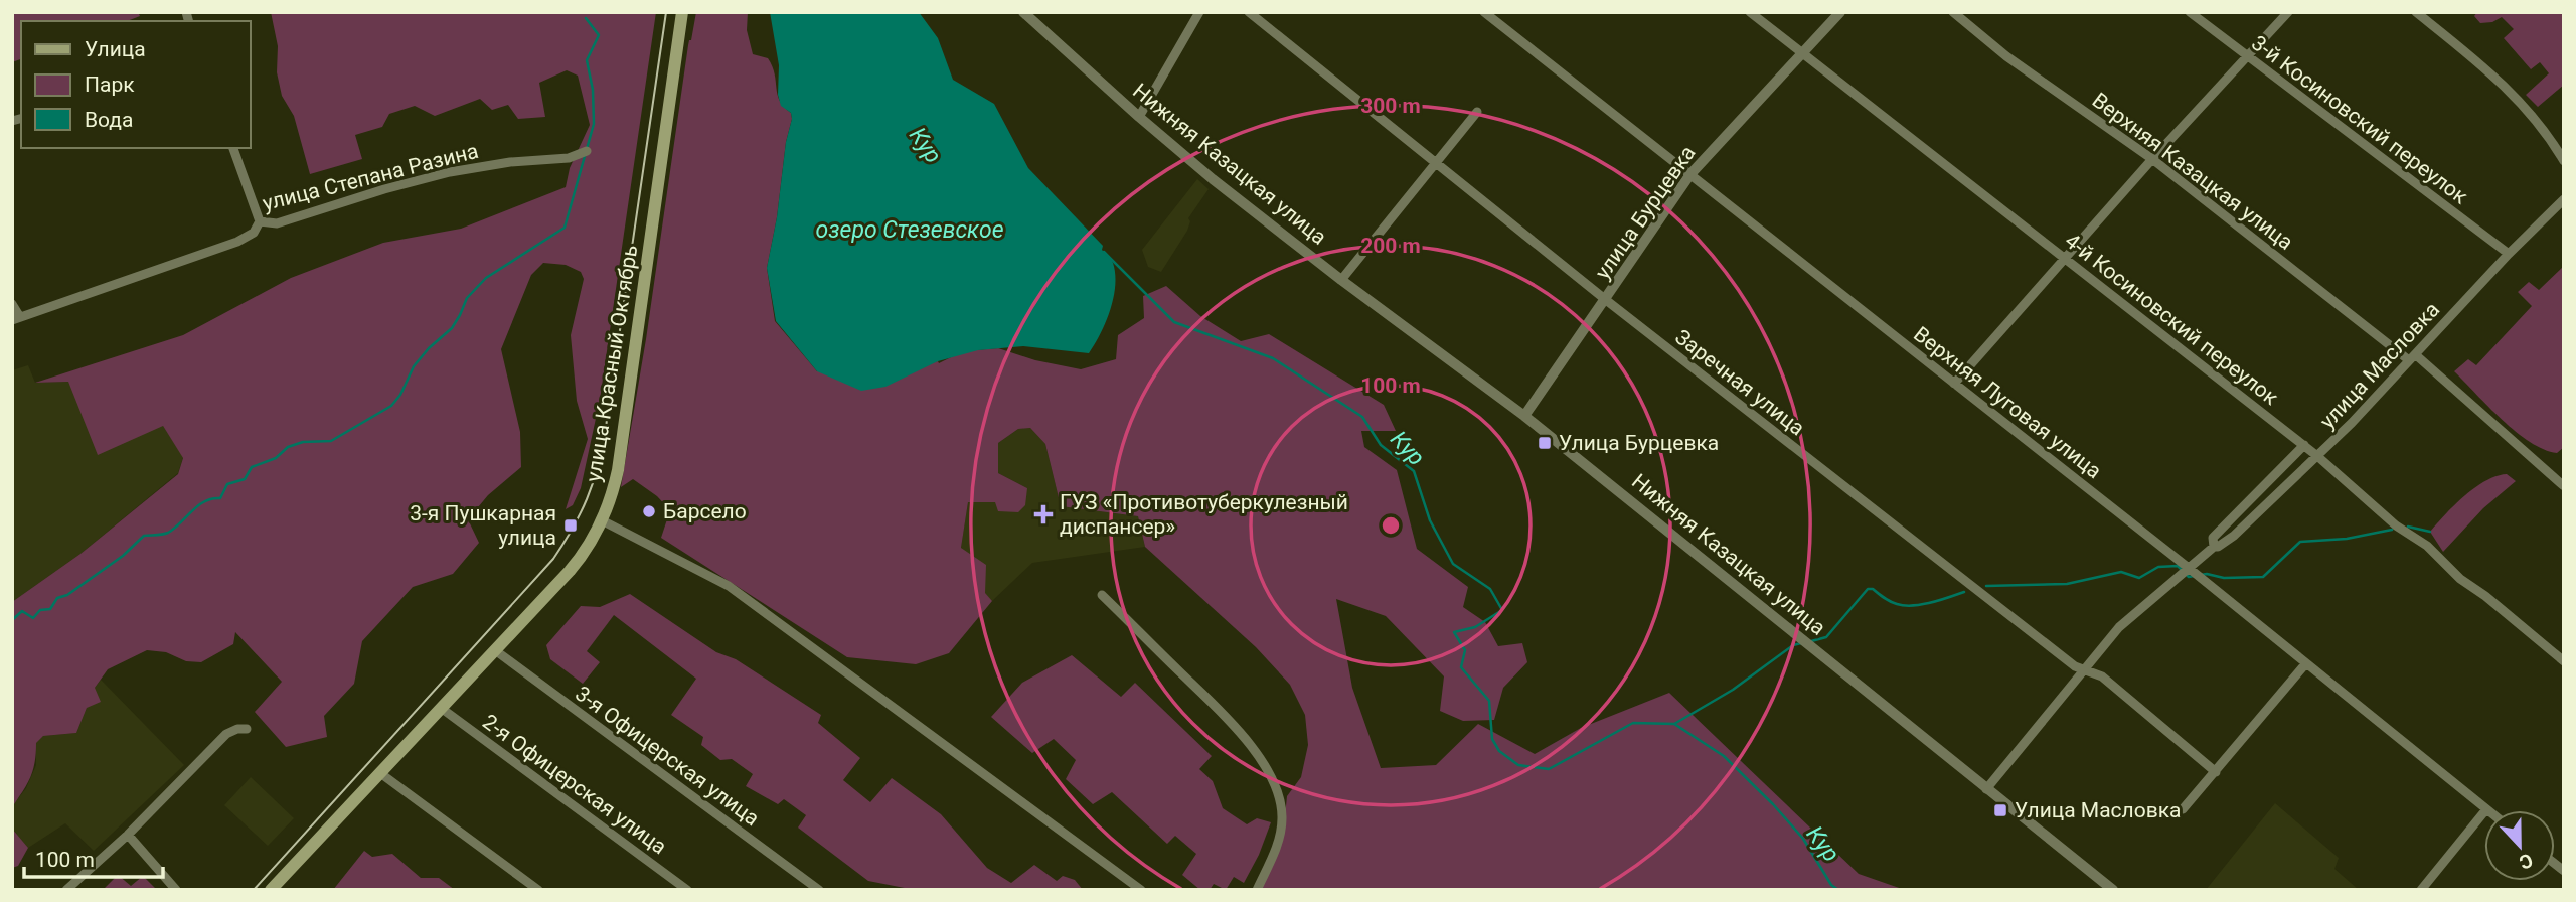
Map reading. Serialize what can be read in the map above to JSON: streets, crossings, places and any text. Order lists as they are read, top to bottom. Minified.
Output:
{"streets":{"main road":["улица Красный Октябрь"],"street":["3-й Косиновский переулок","Нижняя Казацкая улица","Верхняя Казацкая улица","улица Степана Разина","улица Бурцевка","4-й Косиновский переулок","улица Масловка","Заречная улица","Верхняя Луговая улица","3-я Офицерская улица","2-я Офицерская улица"]},"crossings":[["3-й Косиновский переулок","улица Масловка"],["Нижняя Казацкая улица","улица Бурцевка"],["Нижняя Казацкая улица","улица Масловка"],["Верхняя Казацкая улица","улица Масловка"],["улица Бурцевка","4-й Косиновский переулок"],["улица Бурцевка","Заречная улица"],["улица Бурцевка","Верхняя Луговая улица"],["4-й Косиновский переулок","улица Масловка"],["улица Красный Октябрь","3-я Офицерская улица"],["улица Красный Октябрь","2-я Офицерская улица"],["улица Масловка","Заречная улица"],["улица Масловка","Верхняя Луговая улица"]],"water":["Кур","озеро Стезевское"],"places":{"transit":["Улица Бурцевка","3-я Пушкарная улица","Улица Масловка"],"other":["Барсело"],"health":["ГУЗ «Противотуберкулезный диспансер»"]},"legend":["Улица","Парк","Вода"],"scale_bar":"100 m","north":"bottom","rings":["300 m","200 m","100 m"]}
